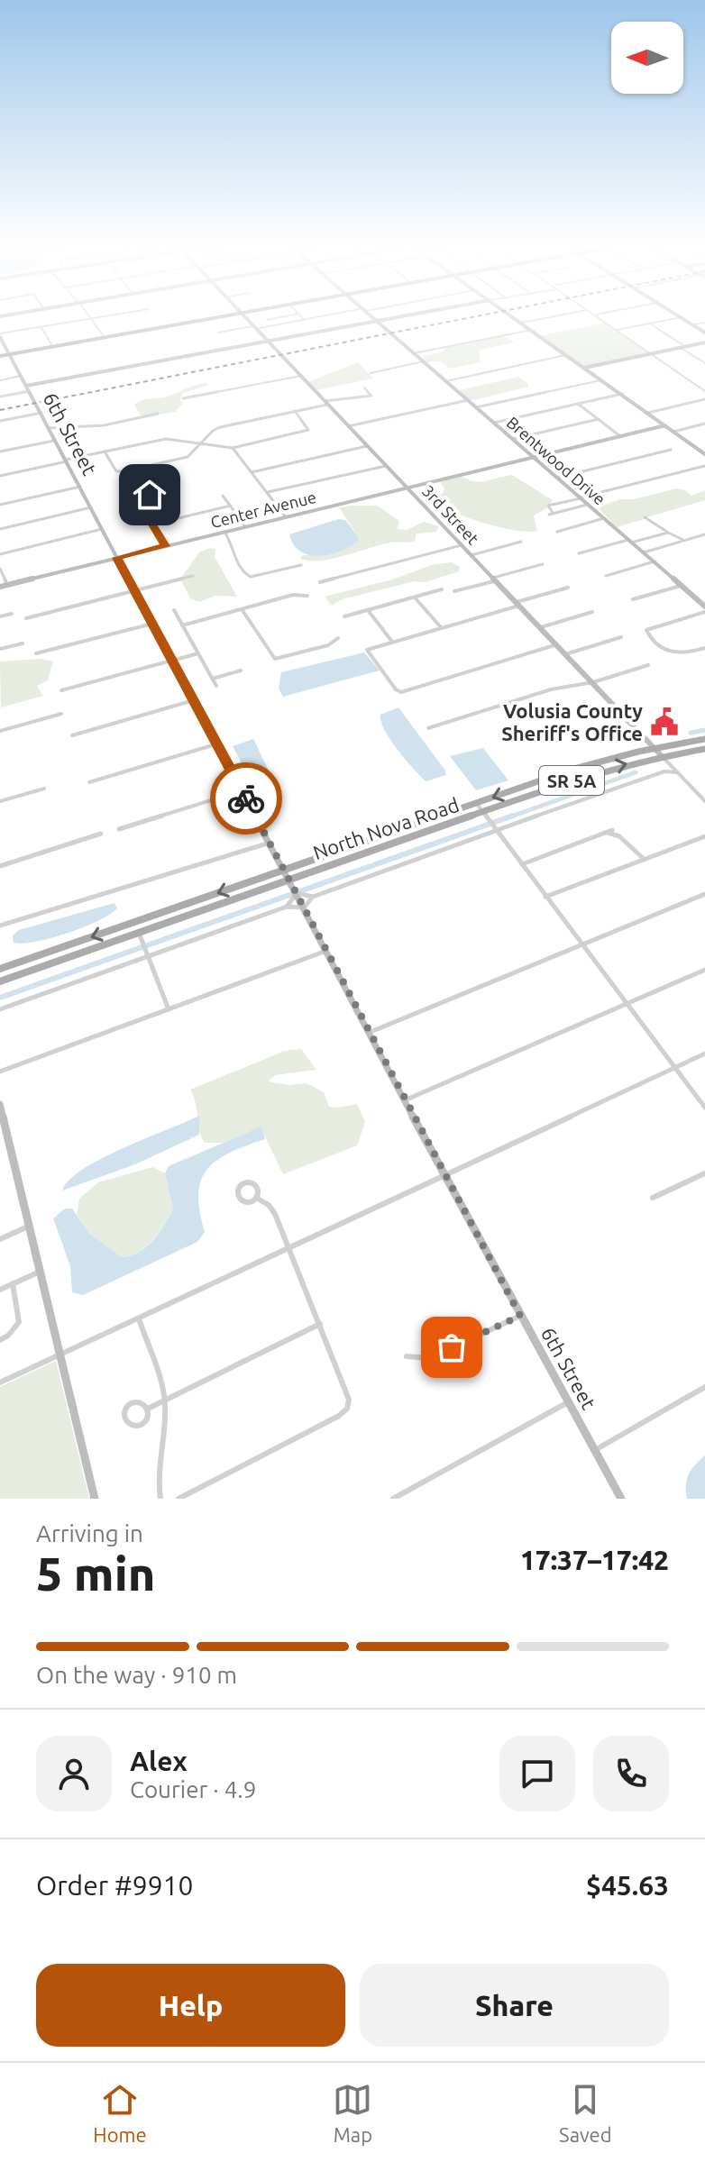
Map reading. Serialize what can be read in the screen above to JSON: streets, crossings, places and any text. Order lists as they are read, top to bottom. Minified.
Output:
{"streets":{"main road":["SR 5A","North Nova Road"],"street":["6th Street","Brentwood Drive","Center Avenue","3rd Street"]},"crossings":[["6th Street","Center Avenue"],["6th Street","North Nova Road"],["Brentwood Drive","Center Avenue"],["Center Avenue","3rd Street"],["3rd Street","North Nova Road"]],"places":{"public building":["Volusia County Sheriff's Office"]},"north":"left","page":{"heading":["5 min","Arriving in","17:37–17:42"],"panel":["Alex","Courier · 4.9","Order #9910","$45.63"],"bar":"On the way · 910 m","buttons":["Help","Share"],"tabs":["Home","Map","Saved"]}}
